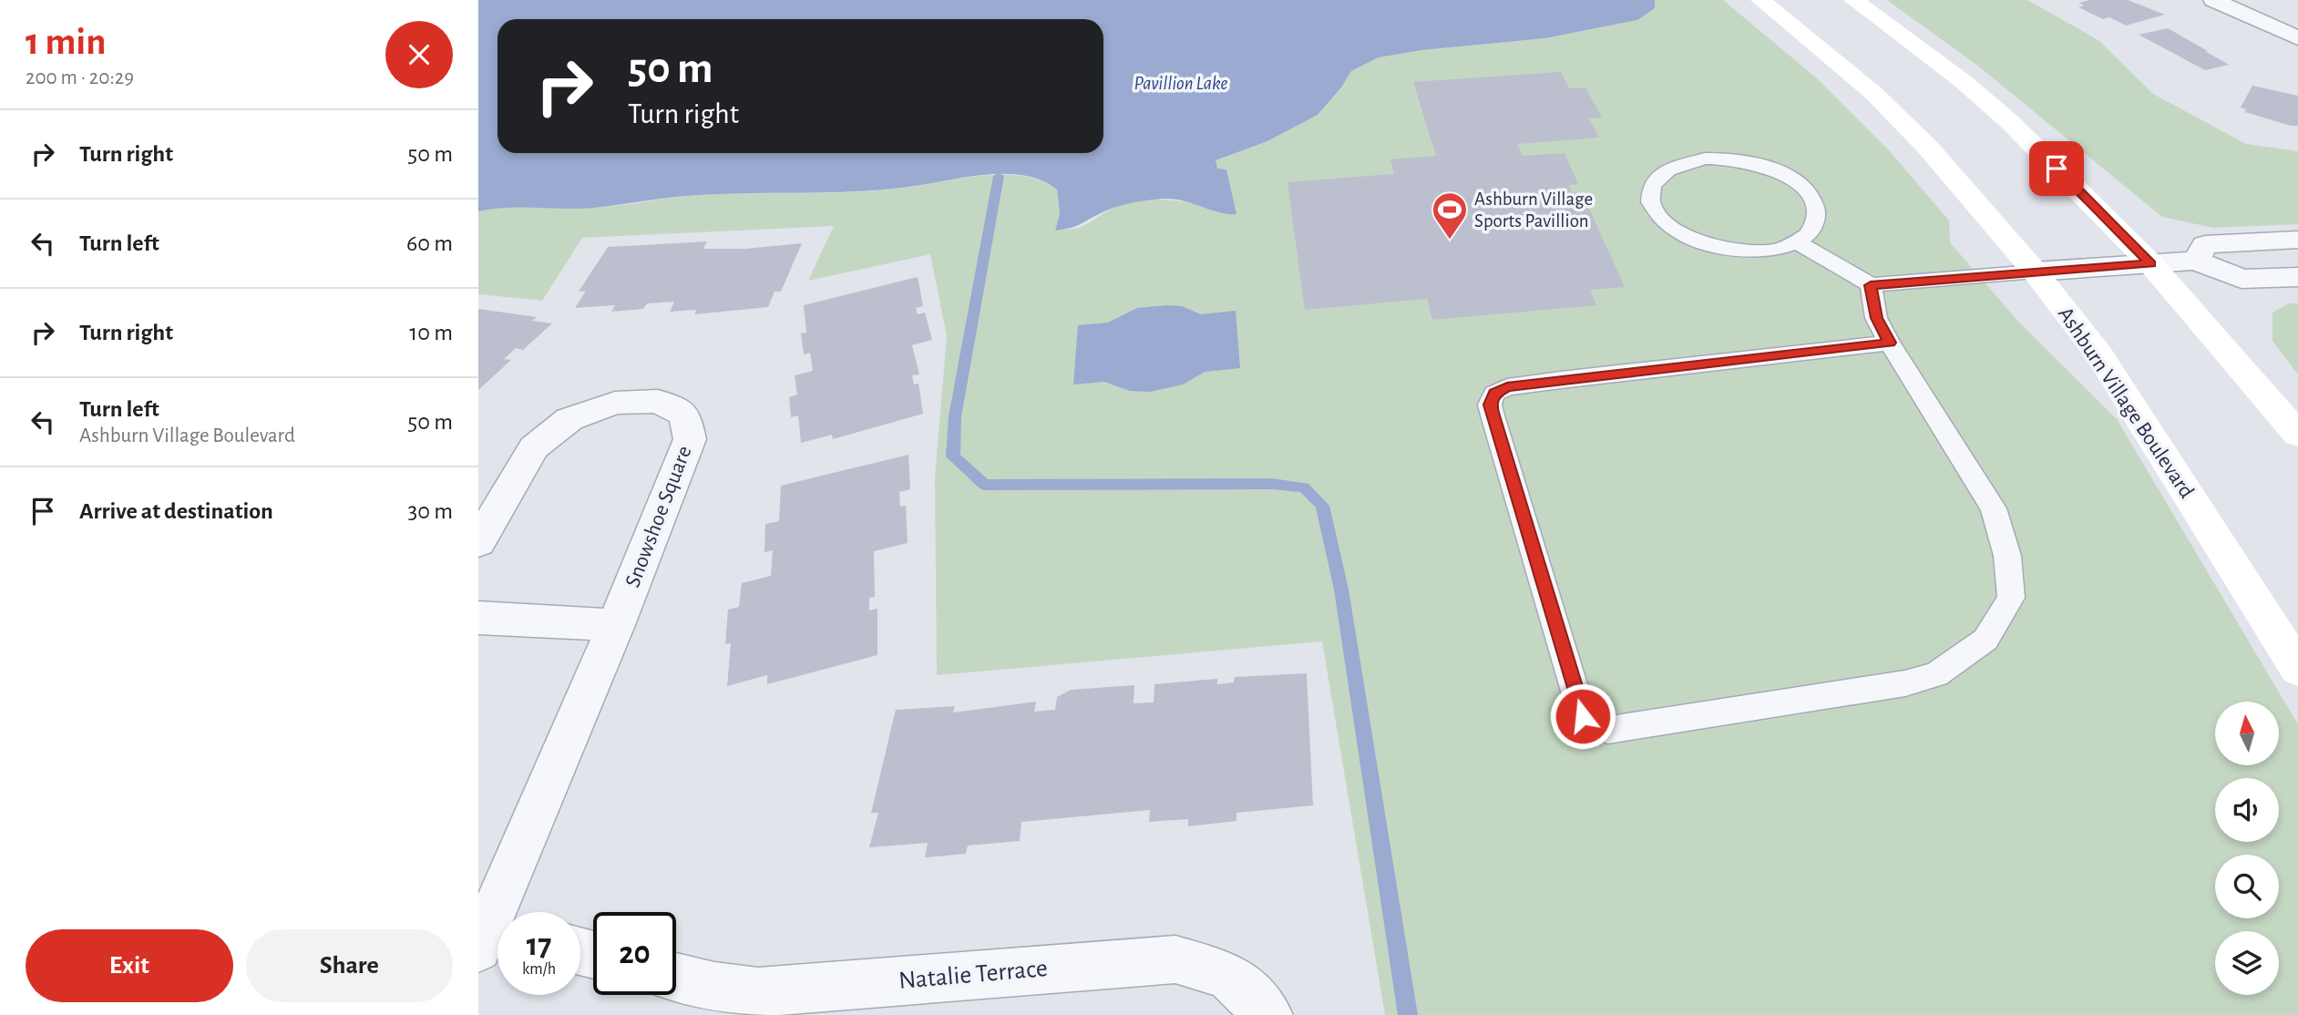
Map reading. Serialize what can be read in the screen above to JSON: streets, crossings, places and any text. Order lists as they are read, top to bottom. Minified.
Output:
{"streets":{"main road":["Ashburn Village Boulevard"],"street":["Snowshoe Square","Natalie Terrace"]},"water":["Pavillion Lake"],"places":{"sports":["Ashburn Village Sports Pavillion"]},"north":"top","page":{"heading":["1 min","200 m · 20:29"],"turn":["50 m","Turn right"],"list":[{"name":"Turn right","value":"50 m"},{"name":"Turn left","value":"60 m"},{"name":"Turn right","value":"10 m"},{"name":"Turn left","note":"Ashburn Village Boulevard","value":"50 m"},{"name":"Arrive at destination","value":"30 m"}],"speed":"17 km/h","limit":"20","buttons":["Exit","Share"]}}
